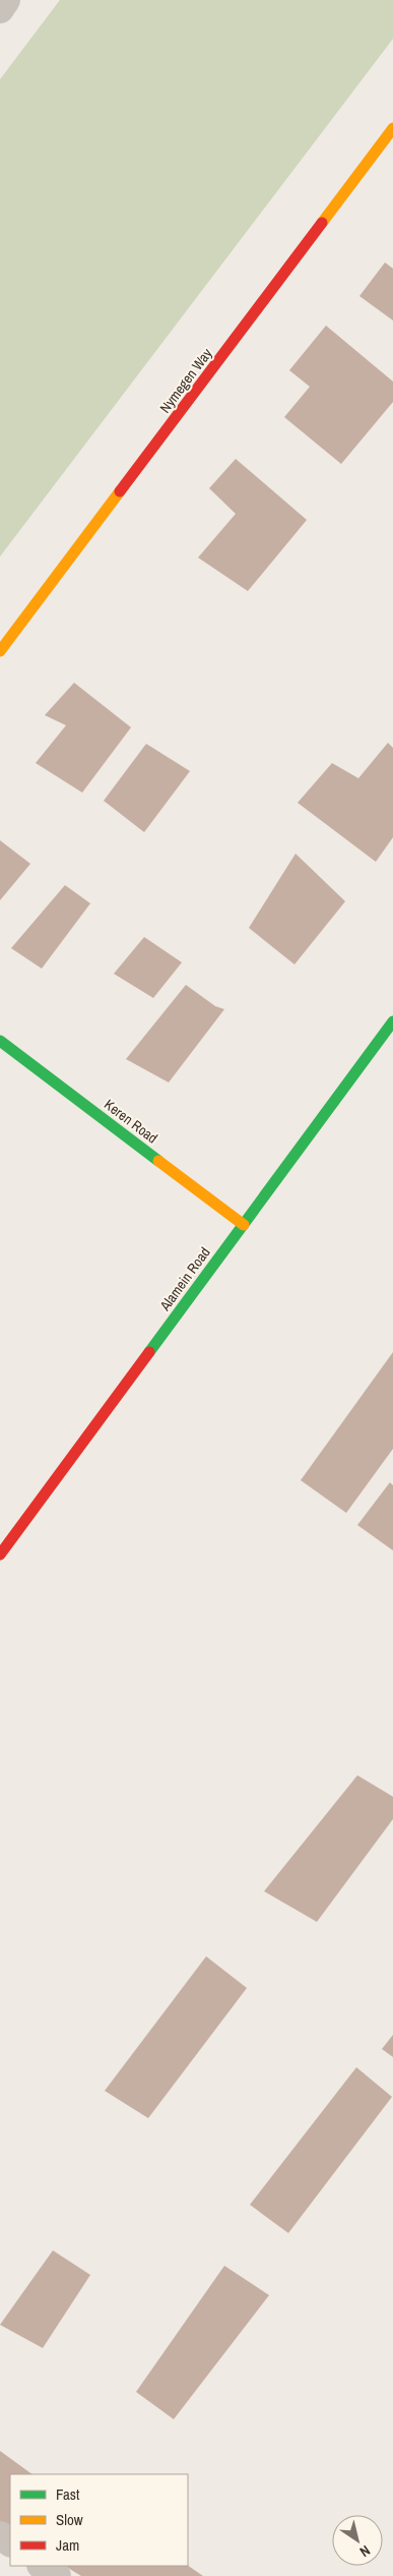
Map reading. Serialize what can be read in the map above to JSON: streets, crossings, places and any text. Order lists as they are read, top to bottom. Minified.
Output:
{"streets":{"street":["Nymegen Way","Keren Road","Alamein Road"]},"crossings":[["Keren Road","Alamein Road"]],"legend":["Fast","Slow","Jam"],"north":"bottom right"}
